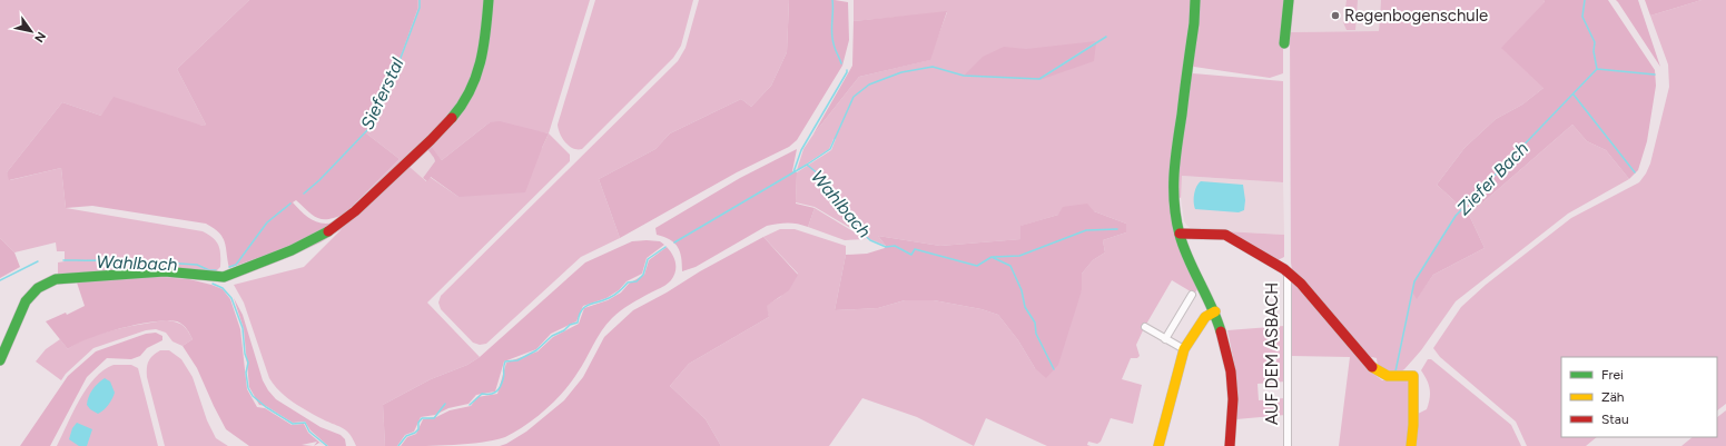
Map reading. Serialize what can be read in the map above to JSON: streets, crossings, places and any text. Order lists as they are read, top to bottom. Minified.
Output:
{"streets":{"street":["AUF DEM ASBACH"]},"water":["Sieferstal","Ziefer Bach","Wahlbach"],"places":["Regenbogenschule"],"legend":["Frei","Zäh","Stau"],"north":"bottom right"}
